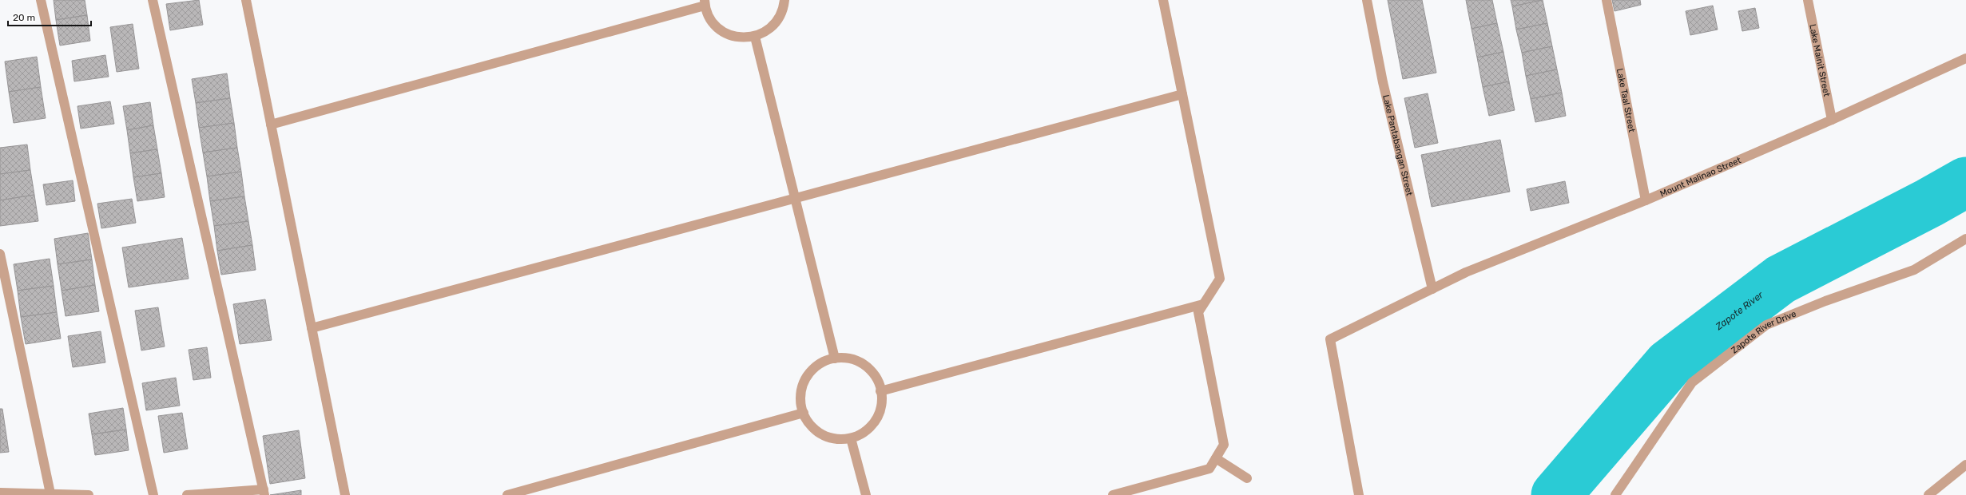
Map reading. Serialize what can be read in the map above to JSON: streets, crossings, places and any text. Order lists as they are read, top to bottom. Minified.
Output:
{"streets":{"street":["Lake Mainit Street","Lake Taal Street","Lake Pantabangan Street","Mount Malinao Street","Zapote River Drive"]},"crossings":[["Lake Mainit Street","Mount Malinao Street"],["Lake Taal Street","Mount Malinao Street"],["Lake Pantabangan Street","Mount Malinao Street"]],"water":["Zapote River"],"scale_bar":"20 m"}
